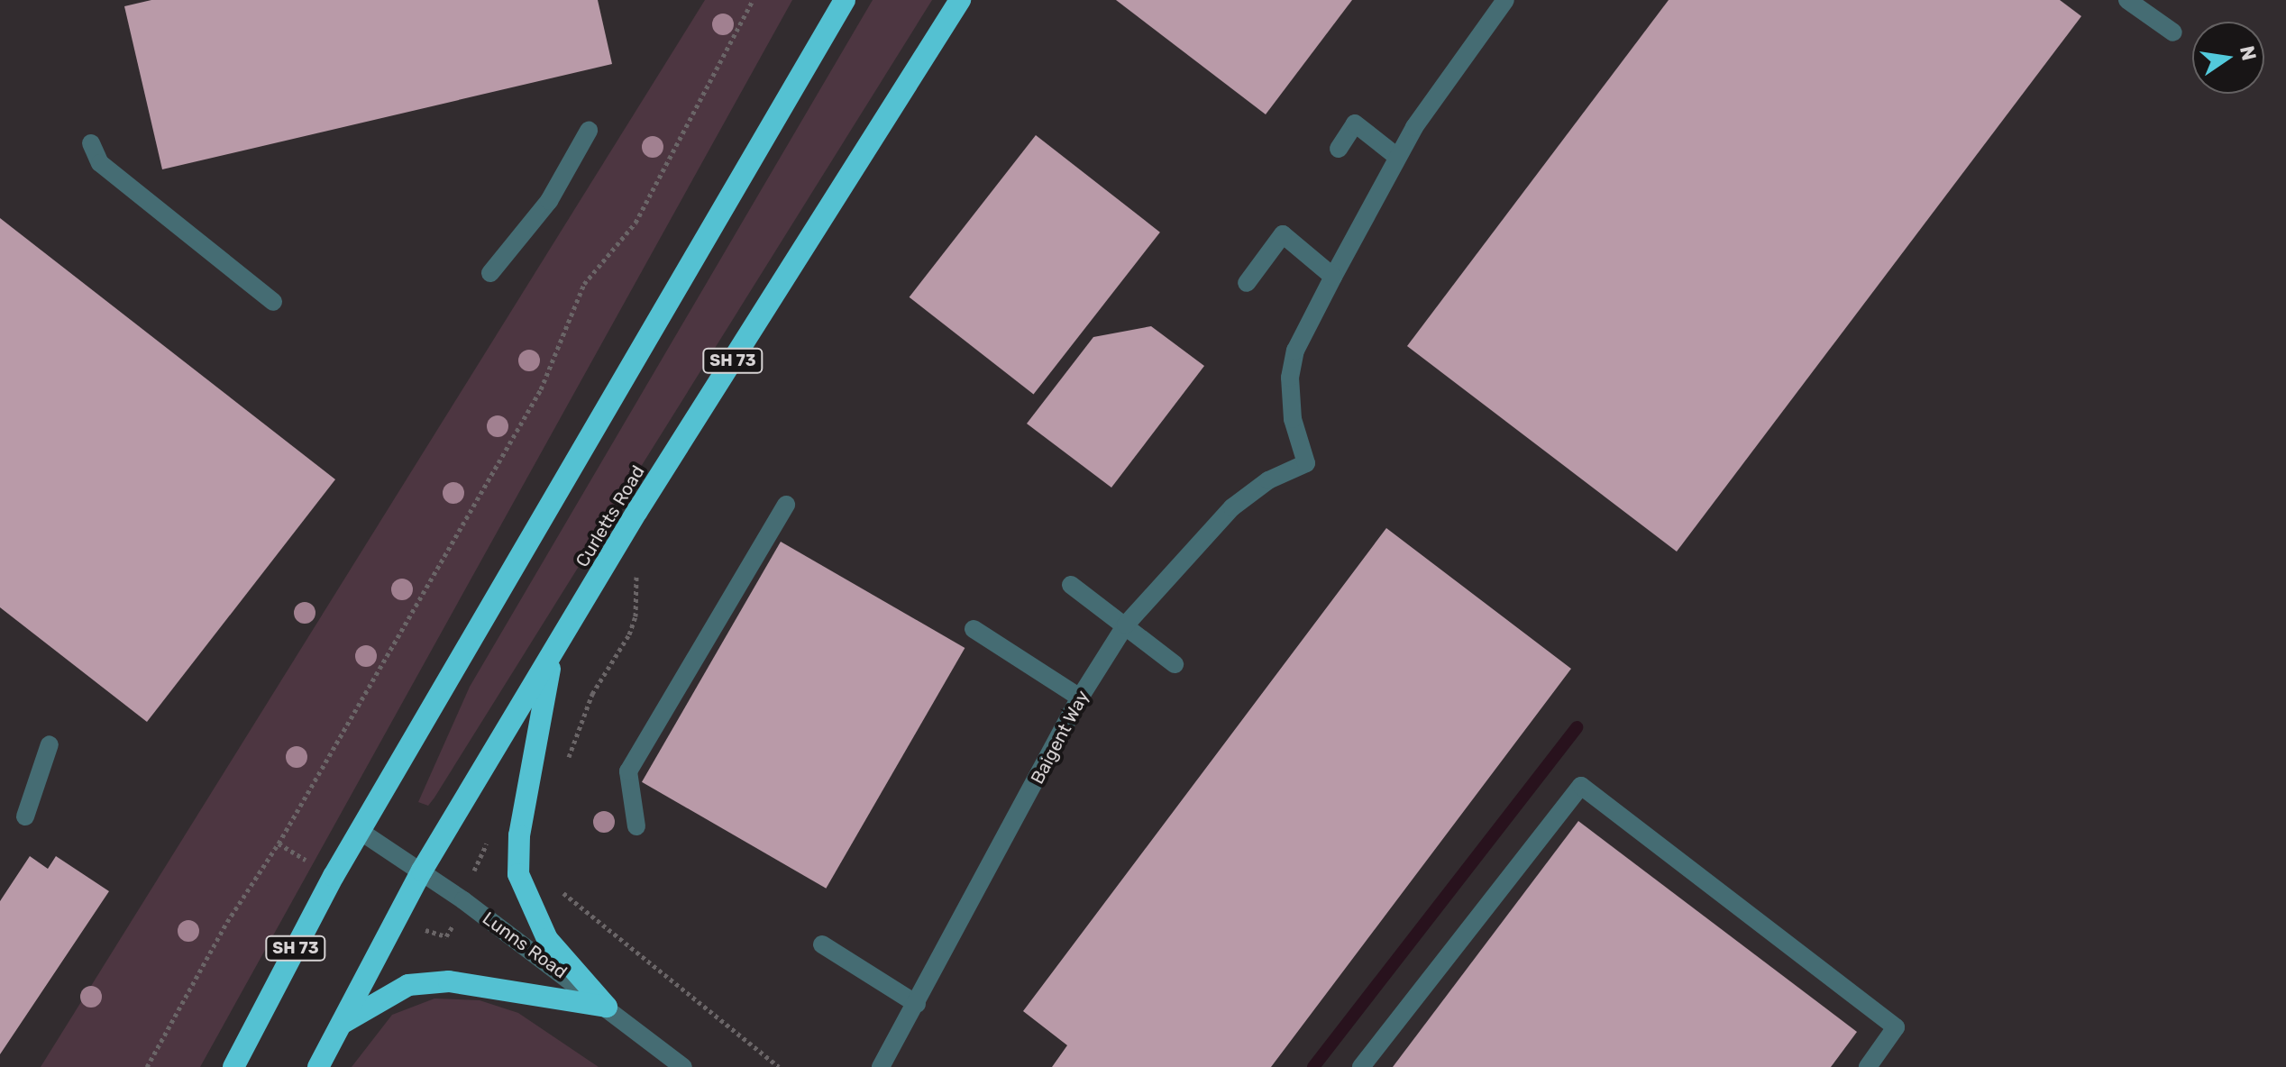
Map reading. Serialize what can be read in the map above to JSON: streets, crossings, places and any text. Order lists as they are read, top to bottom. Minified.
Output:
{"streets":{"highway":["SH 73","Curletts Road"],"street":["Baigent Way","Lunns Road"]},"crossings":[["SH 73","Lunns Road"],["Curletts Road","Lunns Road"]],"north":"right"}
